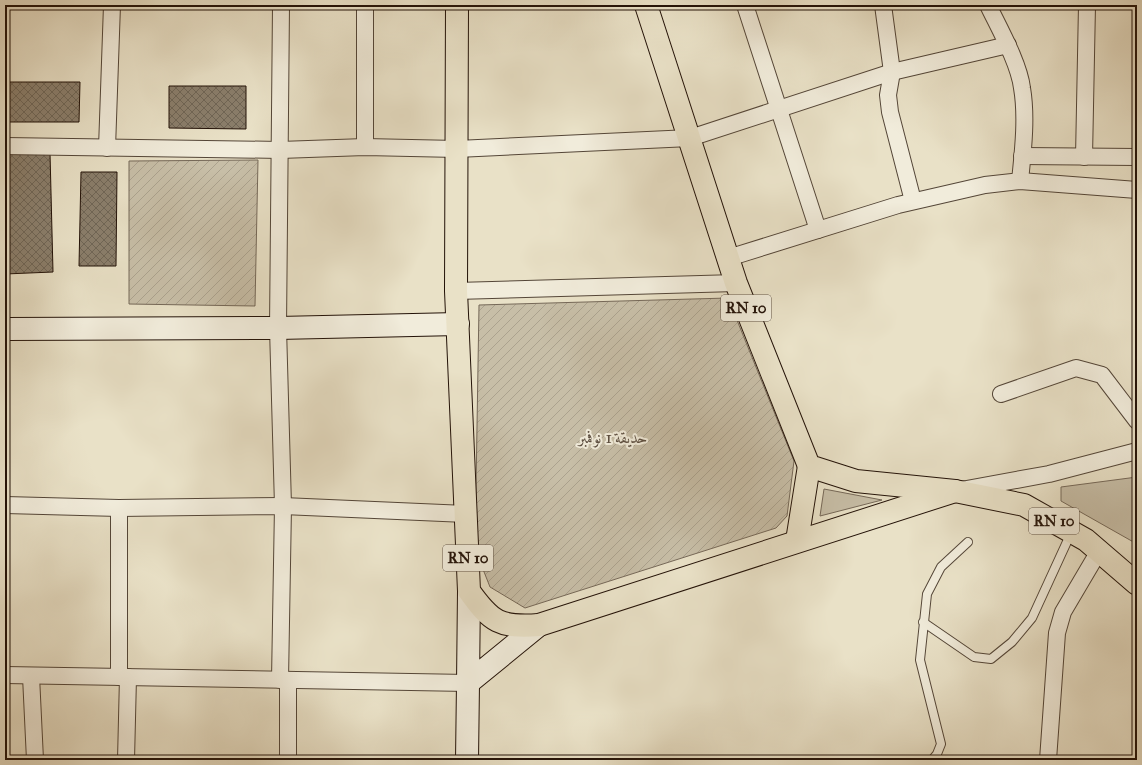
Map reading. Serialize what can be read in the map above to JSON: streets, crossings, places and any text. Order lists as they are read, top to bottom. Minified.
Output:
{"streets":{"main road":["RN 10"]},"parks":["حديقة 1 نوفمبر"]}
